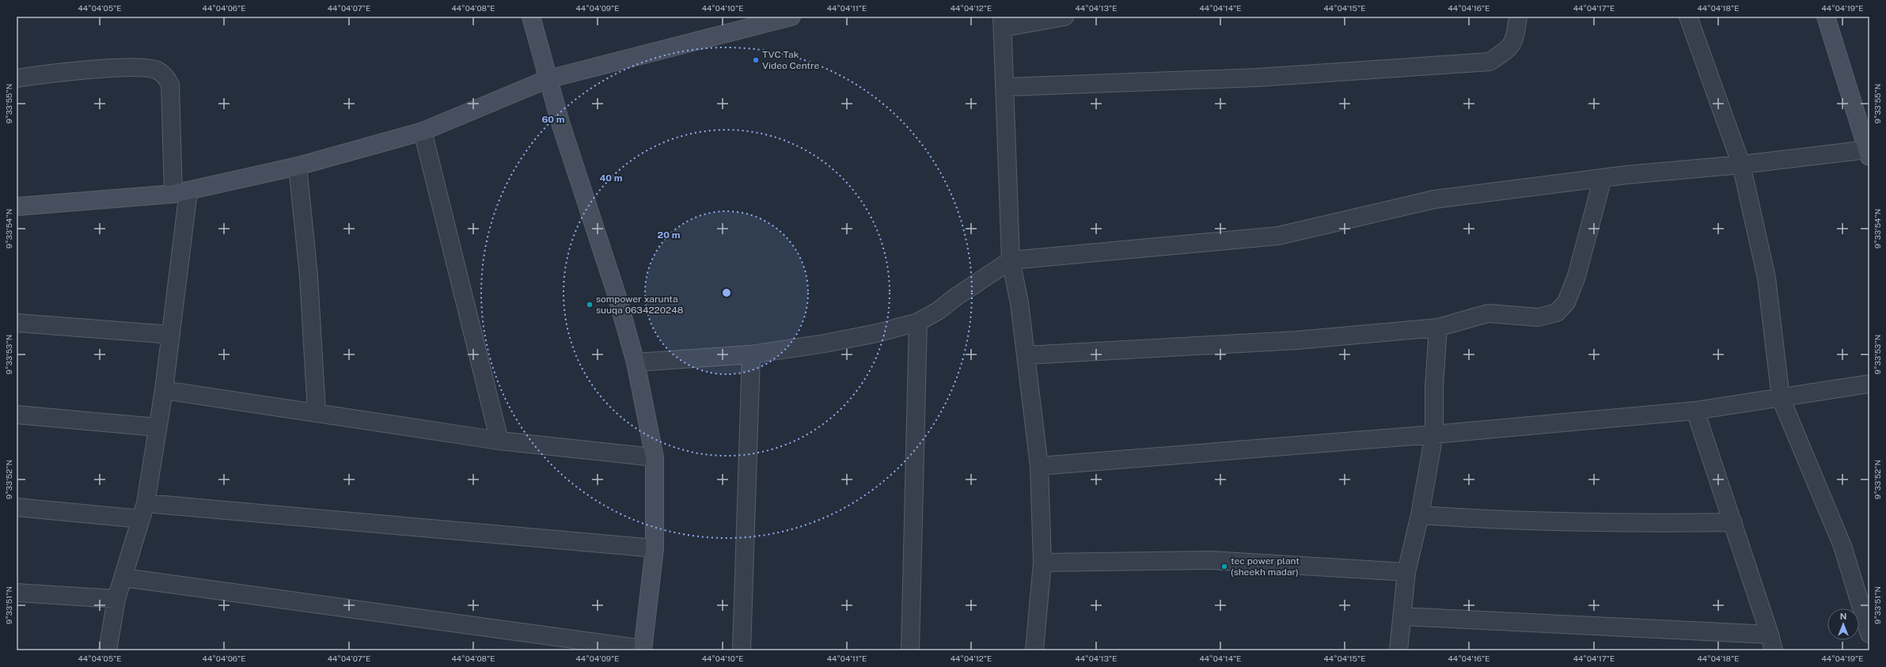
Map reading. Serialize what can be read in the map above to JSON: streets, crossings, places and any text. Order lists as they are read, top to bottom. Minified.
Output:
{"places":["TVC Tak Video Centre","sompower xarunta suuqa 0634220248","tec power plant (sheekh madar)"],"north":"top","coordinates":["44°04'05\"E","44°04'06\"E","44°04'07\"E","44°04'08\"E","44°04'09\"E","44°04'10\"E","44°04'11\"E","44°04'12\"E","44°04'13\"E","44°04'14\"E","44°04'15\"E","44°04'16\"E","44°04'17\"E","44°04'18\"E","44°04'19\"E","9°33'55\"N","9°33'54\"N","9°33'53\"N","9°33'52\"N","9°33'51\"N"],"rings":["60 m","40 m","20 m"]}
